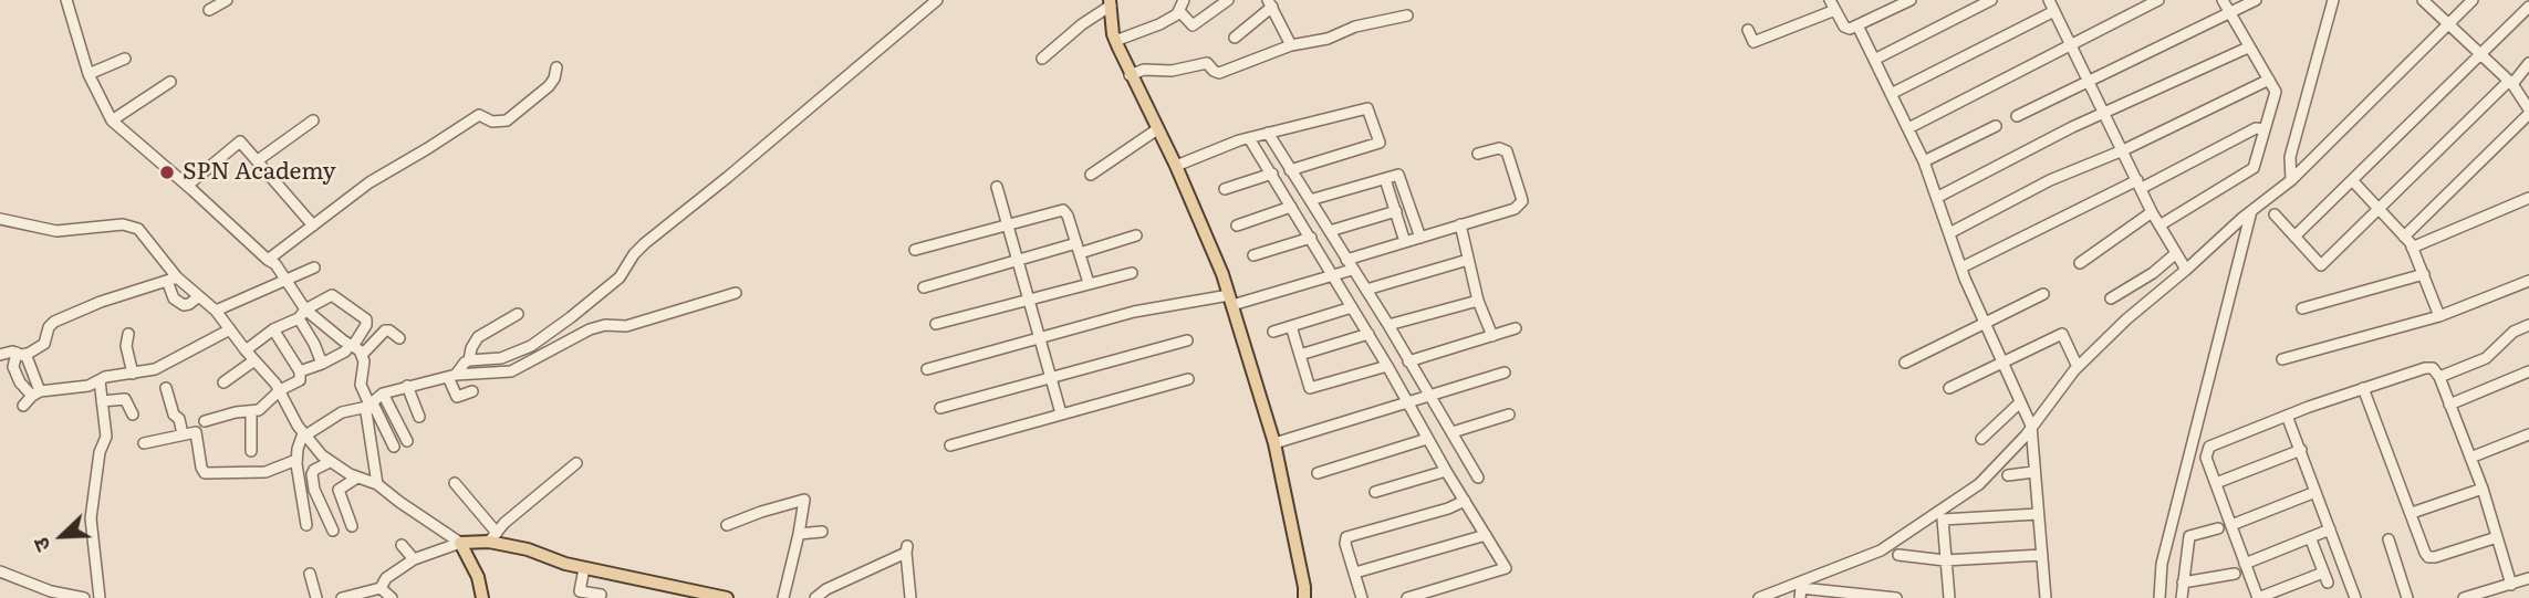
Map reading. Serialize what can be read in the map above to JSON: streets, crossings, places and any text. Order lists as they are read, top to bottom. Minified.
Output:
{"places":["SPN Academy"],"north":"bottom left"}
